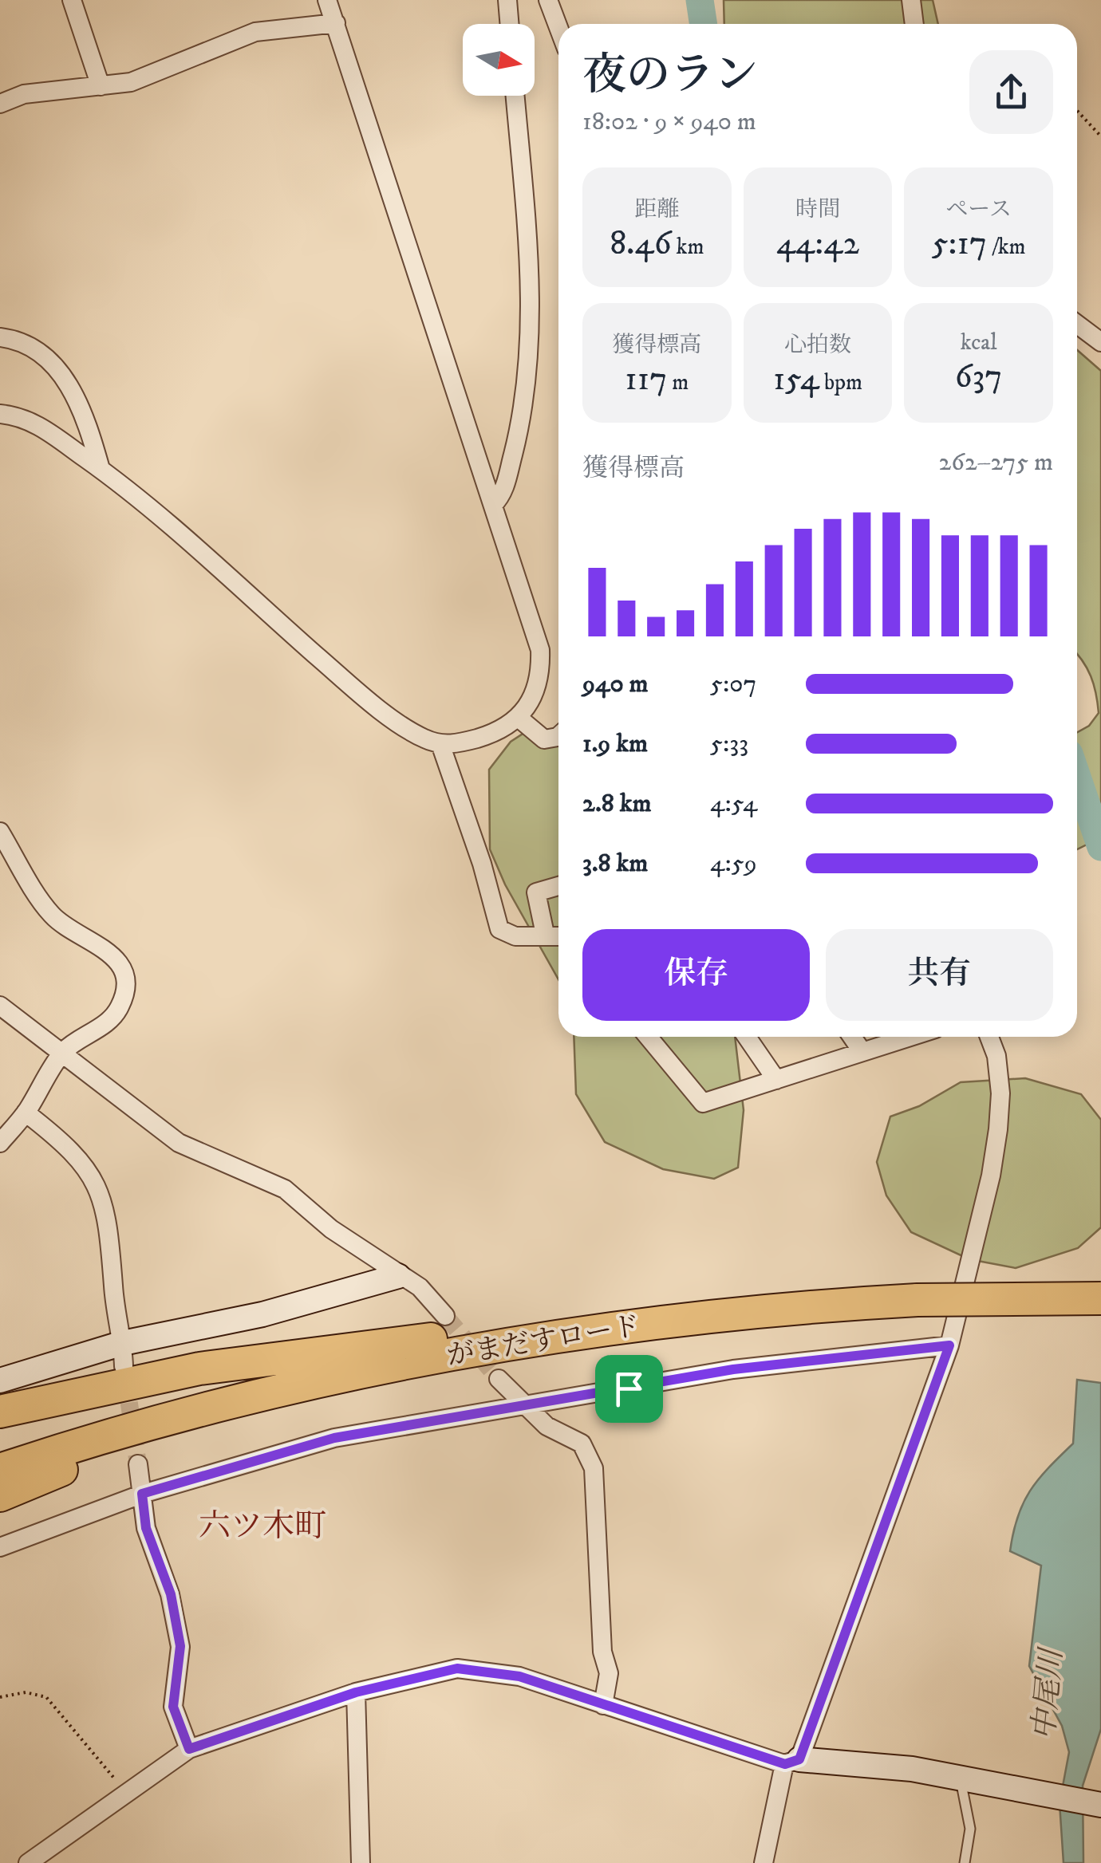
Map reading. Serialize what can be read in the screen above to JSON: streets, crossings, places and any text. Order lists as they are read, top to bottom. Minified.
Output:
{"streets":{"highway":["がまだすロード"]},"districts":["六ツ木町"],"water":["中尾川"],"north":"right","page":{"heading":["夜のラン","18:02 · 9 × 940 m"],"stats":[["距離","8.46 km"],["時間","44:42"],["ペース","5:17 /km"],["獲得標高","117 m"],["心拍数","154 bpm"],["kcal","637"]],"chart":["獲得標高","262–275 m"],"list":[{"name":"940 m","note":"5:07"},{"name":"1.9 km","note":"5:33"},{"name":"2.8 km","note":"4:54"},{"name":"3.8 km","note":"4:59"}],"buttons":["保存","共有"]}}
